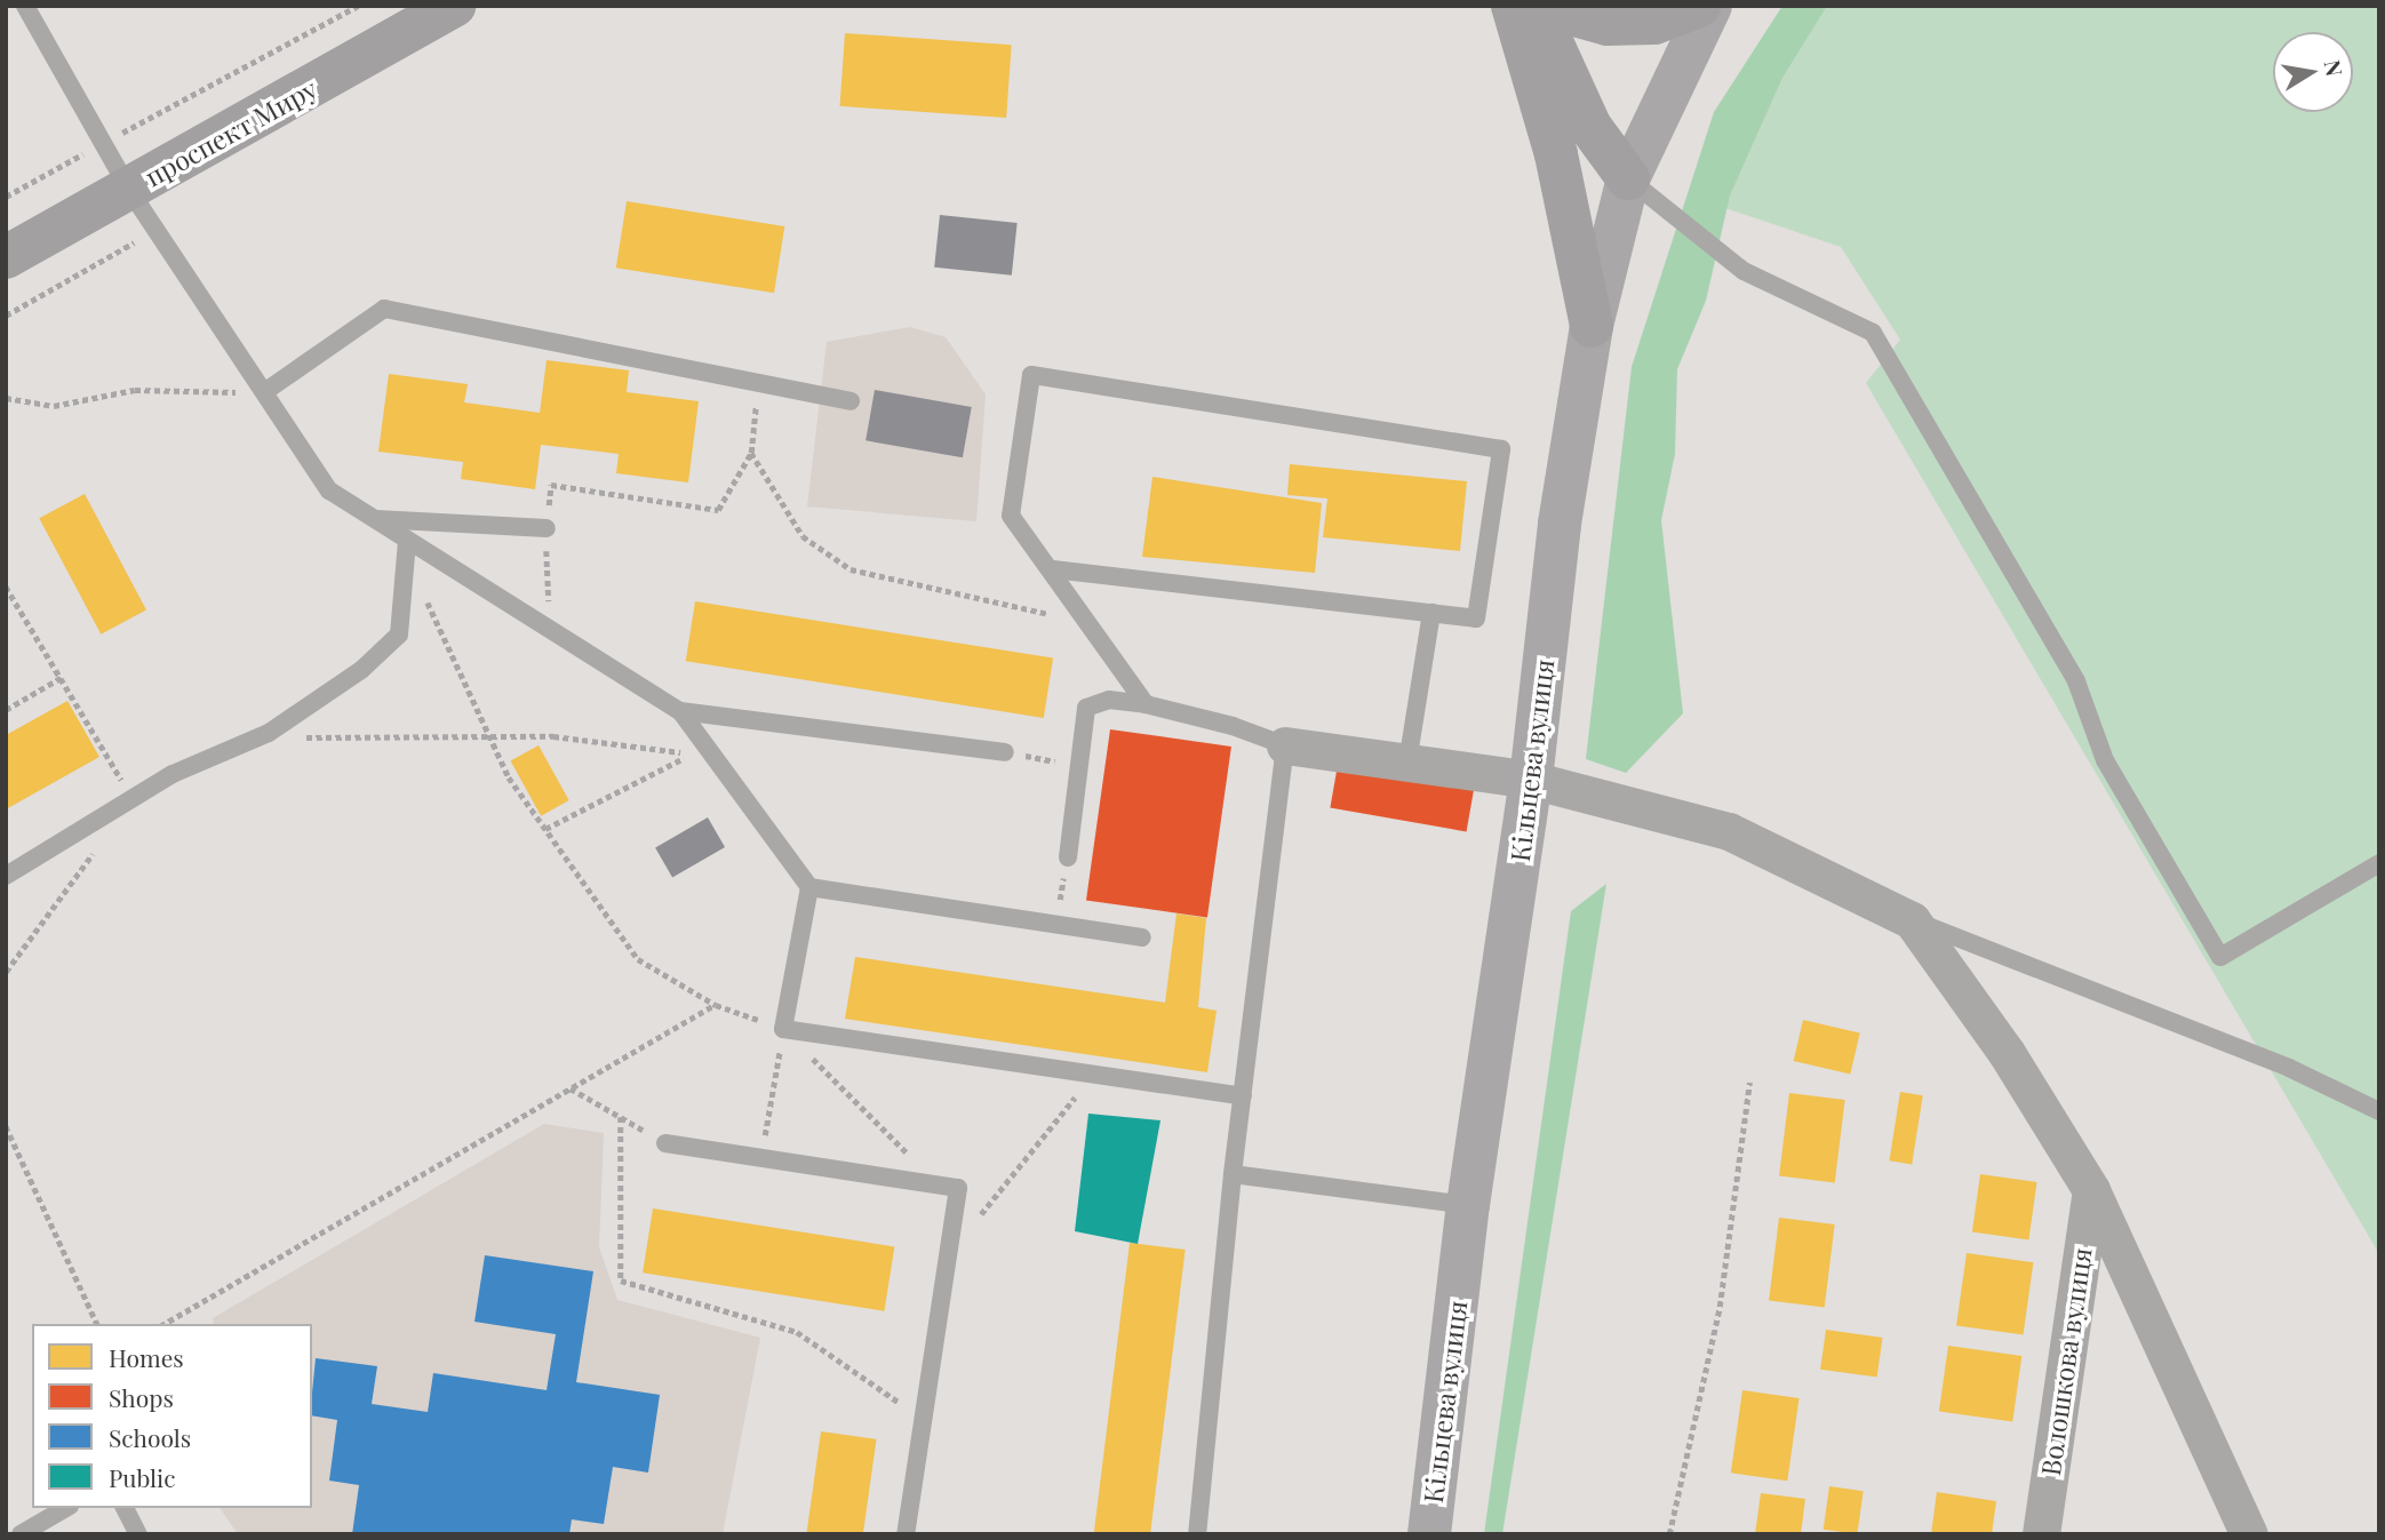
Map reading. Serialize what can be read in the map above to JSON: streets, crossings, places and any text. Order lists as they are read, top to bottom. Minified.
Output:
{"streets":{"main road":["проспект Миру","Кільцева вулиця"],"street":["Волошкова вулиця"]},"legend":["Homes","Shops","Schools","Public"],"north":"right"}
